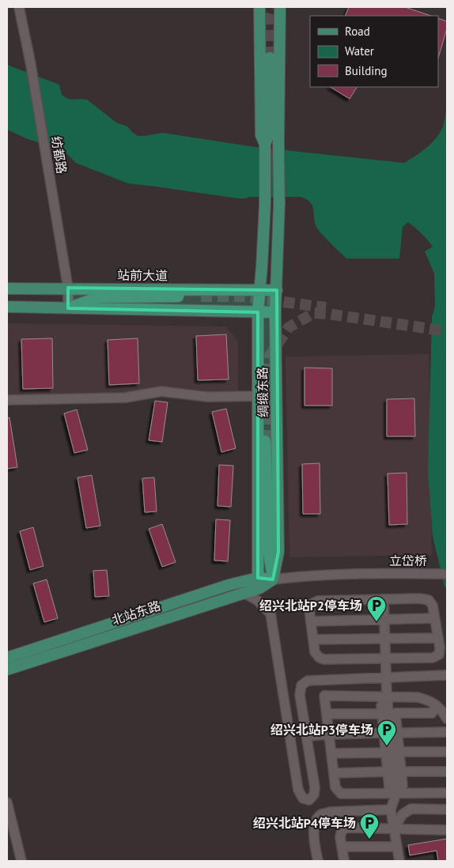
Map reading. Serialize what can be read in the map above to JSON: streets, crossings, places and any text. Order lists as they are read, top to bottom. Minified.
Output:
{"streets":{"main road":["站前大道","绸缎东路","北站东路"],"street":["纺都路","立岱桥"]},"crossings":[["纺都路","站前大道"],["站前大道","绸缎东路"],["绸缎东路","北站东路"],["立岱桥","北站东路"]],"places":{"parking":["绍兴北站P2停车场","绍兴北站P3停车场","绍兴北站P4停车场"]},"legend":["Road","Water","Building"]}
